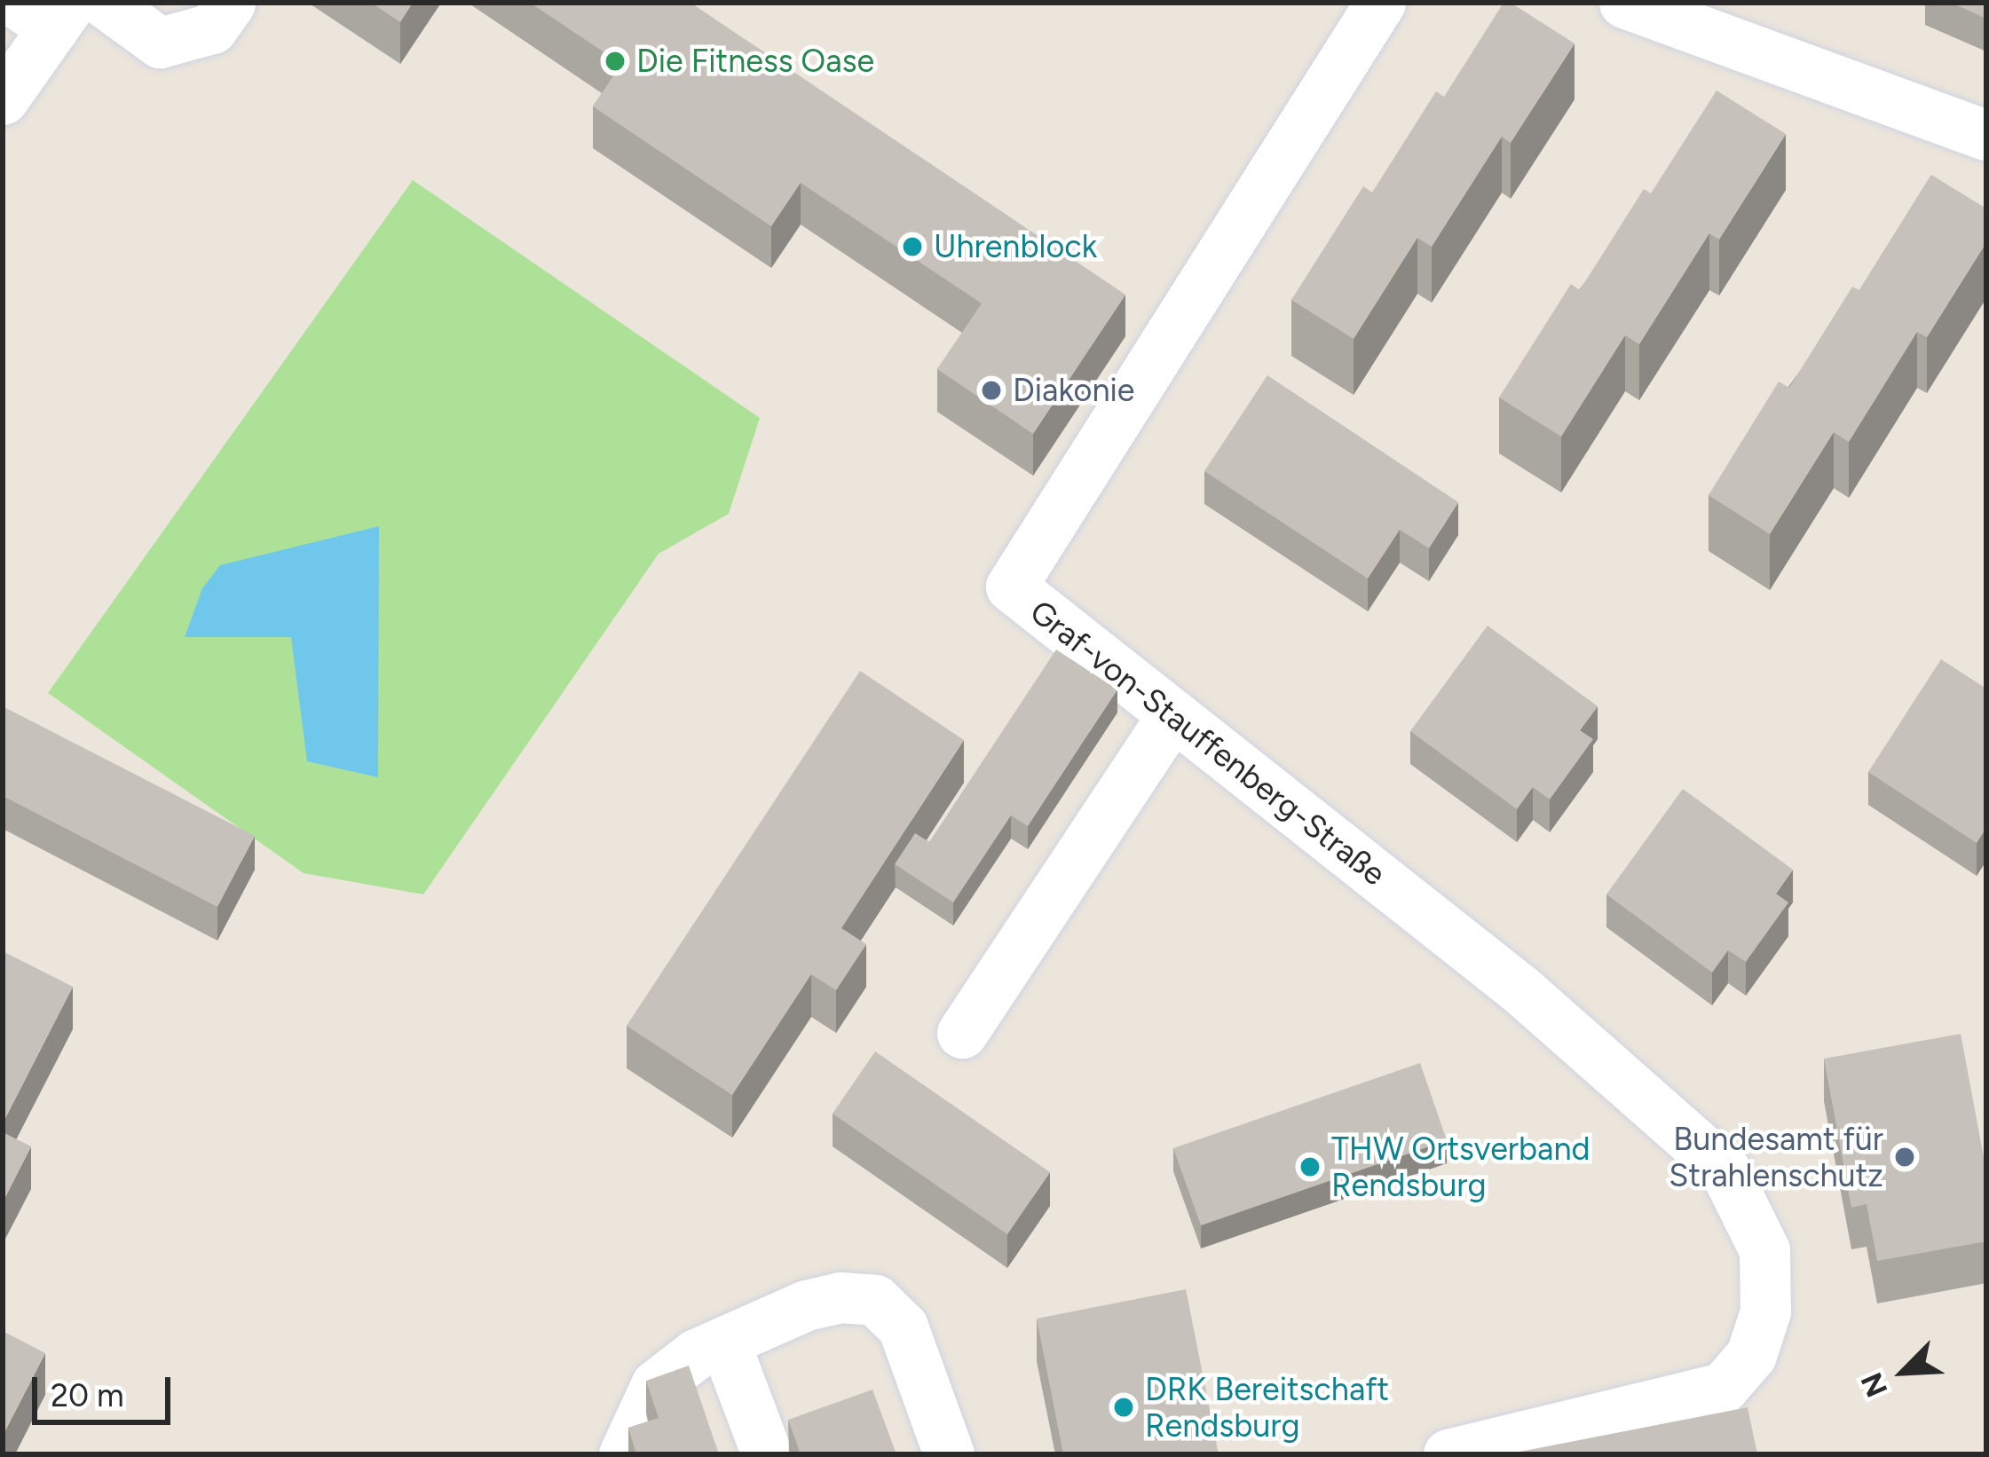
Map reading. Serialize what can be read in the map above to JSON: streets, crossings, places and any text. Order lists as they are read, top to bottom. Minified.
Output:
{"streets":{"street":["Graf-von-Stauffenberg-Straße"]},"places":["Die Fitness Oase","Uhrenblock","Diakonie","Bundesamt für Strahlenschutz","THW Ortsverband Rendsburg","DRK Bereitschaft Rendsburg"],"scale_bar":"20 m","north":"bottom left"}
